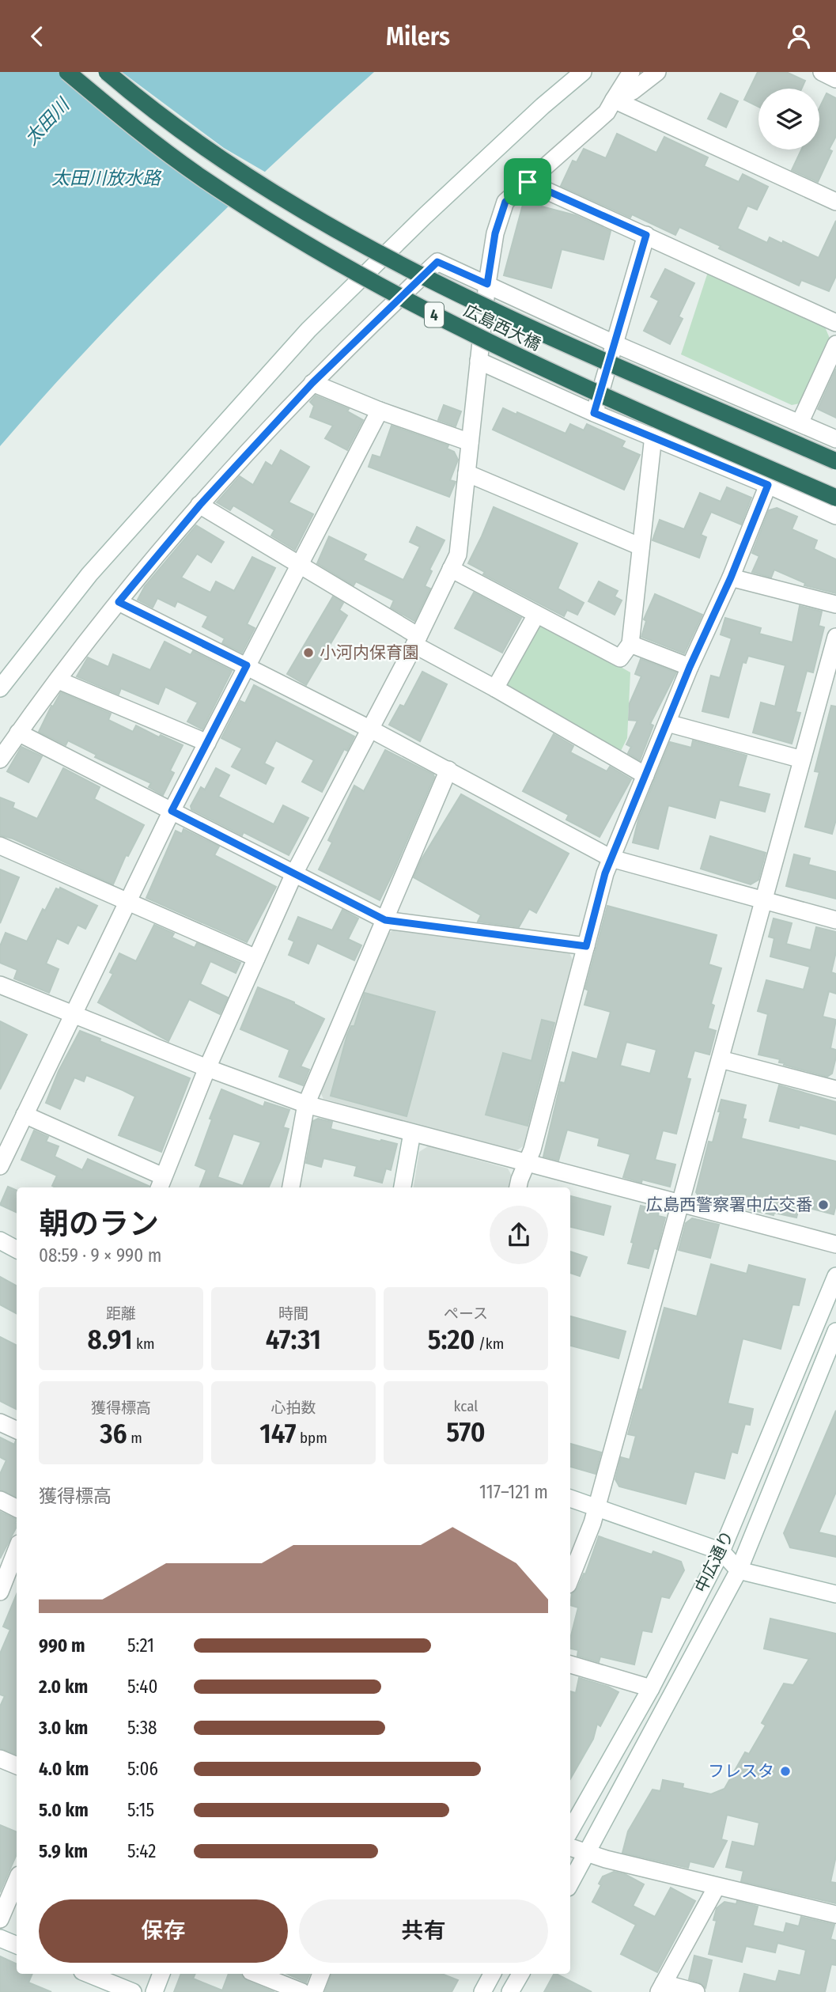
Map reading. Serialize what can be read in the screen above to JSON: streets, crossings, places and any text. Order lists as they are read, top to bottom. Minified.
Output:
{"streets":{"highway":["4","広島西大橋"],"street":["中広通り"]},"water":["太田川","太田川放水路"],"places":["小河内保育園","広島西警察署中広交番","フレスタ"],"page":{"header":"Milers","heading":["朝のラン","08:59 · 9 × 990 m"],"stats":[["距離","8.91 km"],["時間","47:31"],["ペース","5:20 /km"],["獲得標高","36 m"],["心拍数","147 bpm"],["kcal","570"]],"chart":["獲得標高","117–121 m"],"list":[{"name":"990 m","note":"5:21"},{"name":"2.0 km","note":"5:40"},{"name":"3.0 km","note":"5:38"},{"name":"4.0 km","note":"5:06"},{"name":"5.0 km","note":"5:15"},{"name":"5.9 km","note":"5:42"}],"buttons":["保存","共有"]}}
